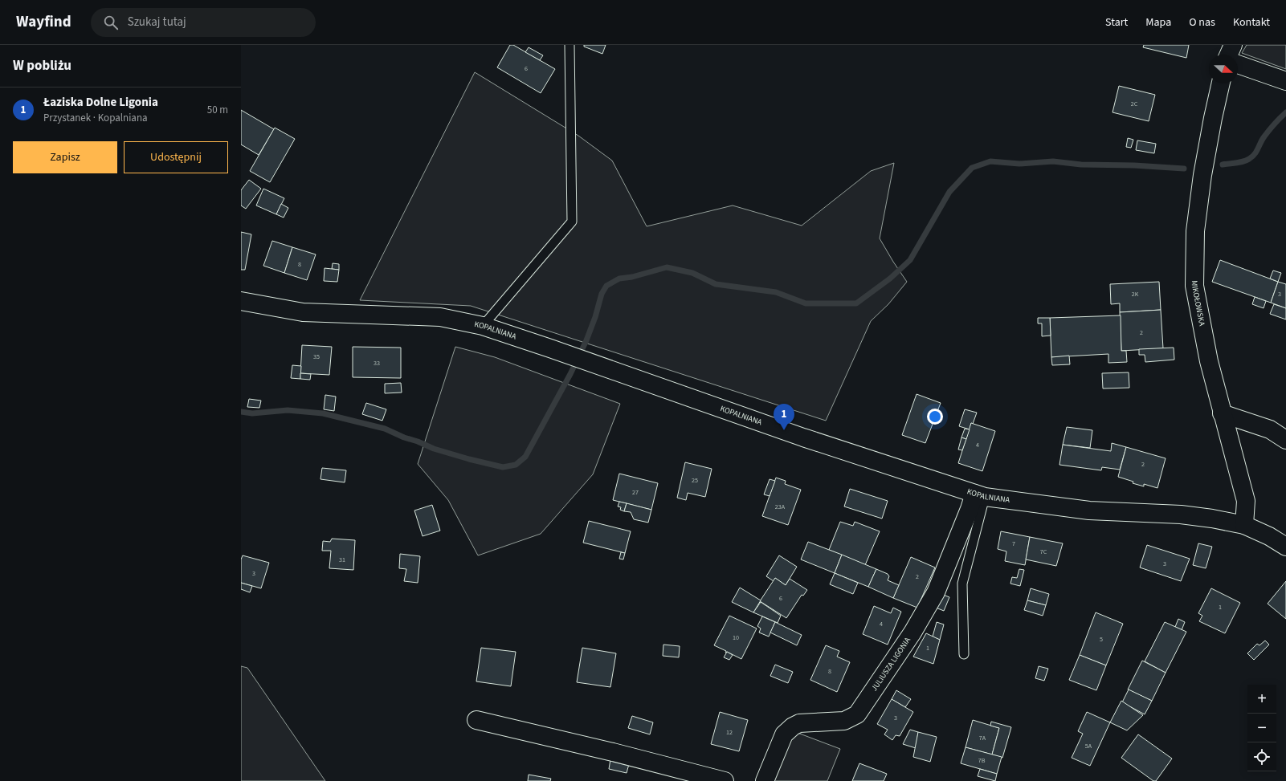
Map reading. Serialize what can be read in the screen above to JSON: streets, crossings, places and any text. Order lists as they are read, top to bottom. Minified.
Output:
{"streets":{"street":["MIKOŁOWSKA","KOPALNIANA","JULIUSZA LIGONIA"]},"crossings":[["MIKOŁOWSKA","KOPALNIANA"],["KOPALNIANA","JULIUSZA LIGONIA"]],"house_numbers":["6","2C","8","2K","3","2","35","33","4","2","25","27","23A","7","7C","31","3","3","2","6","1","4","10","5","1","8","3","12","7A","5A","7B"],"north":"right","page":{"header":"Wayfind","search":"Szukaj tutaj","nav":["Start","Mapa","O nas","Kontakt"],"heading":"W pobliżu","list":[{"mark":"1","name":"Łaziska Dolne Ligonia","note":"Przystanek · Kopalniana","value":"50 m"}],"buttons":["Zapisz","Udostępnij"],"pins":"1","map_buttons":["+","−"]}}
